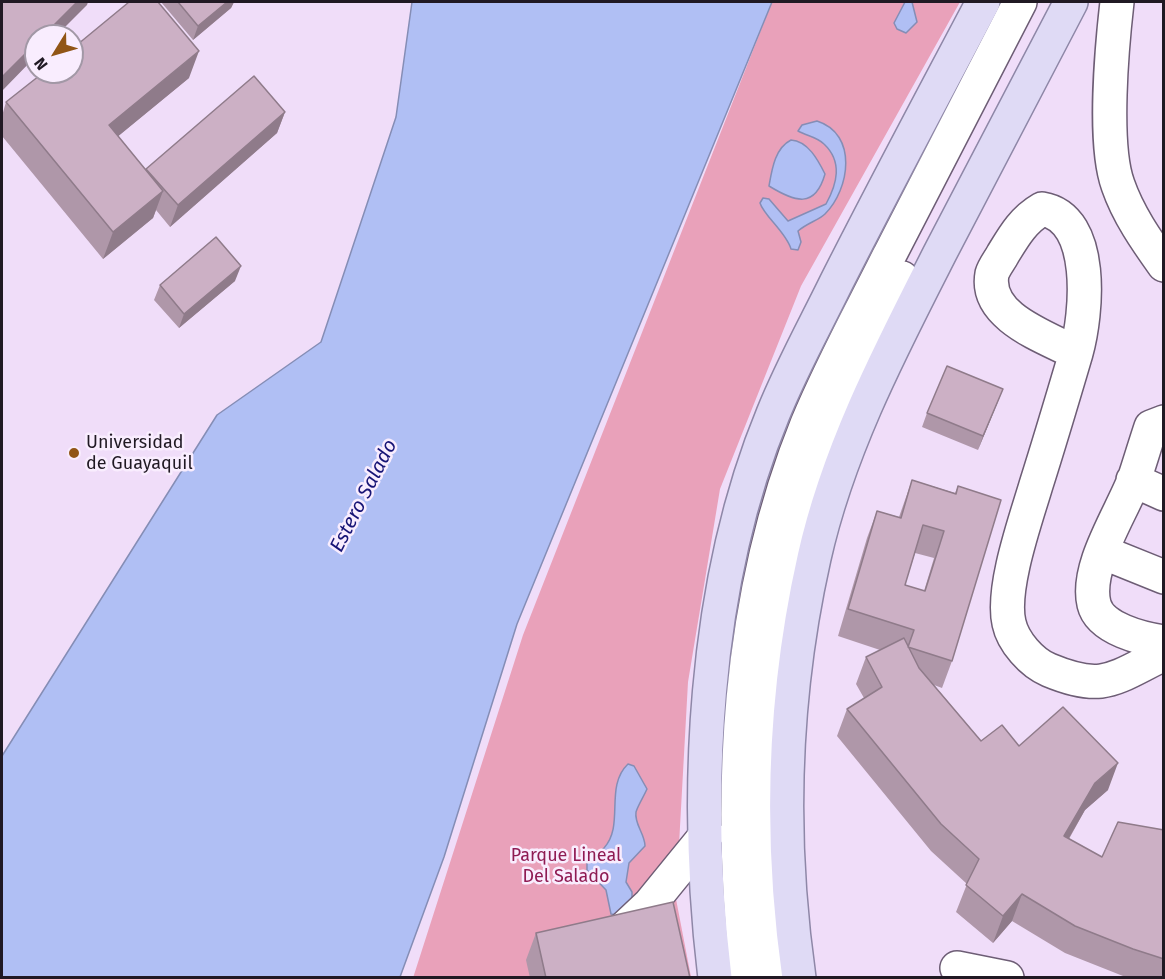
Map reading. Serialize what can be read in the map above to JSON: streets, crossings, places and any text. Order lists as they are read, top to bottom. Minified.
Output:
{"water":["Estero Salado"],"parks":["Parque Lineal Del Salado"],"places":["Universidad de Guayaquil"],"north":"bottom left"}
